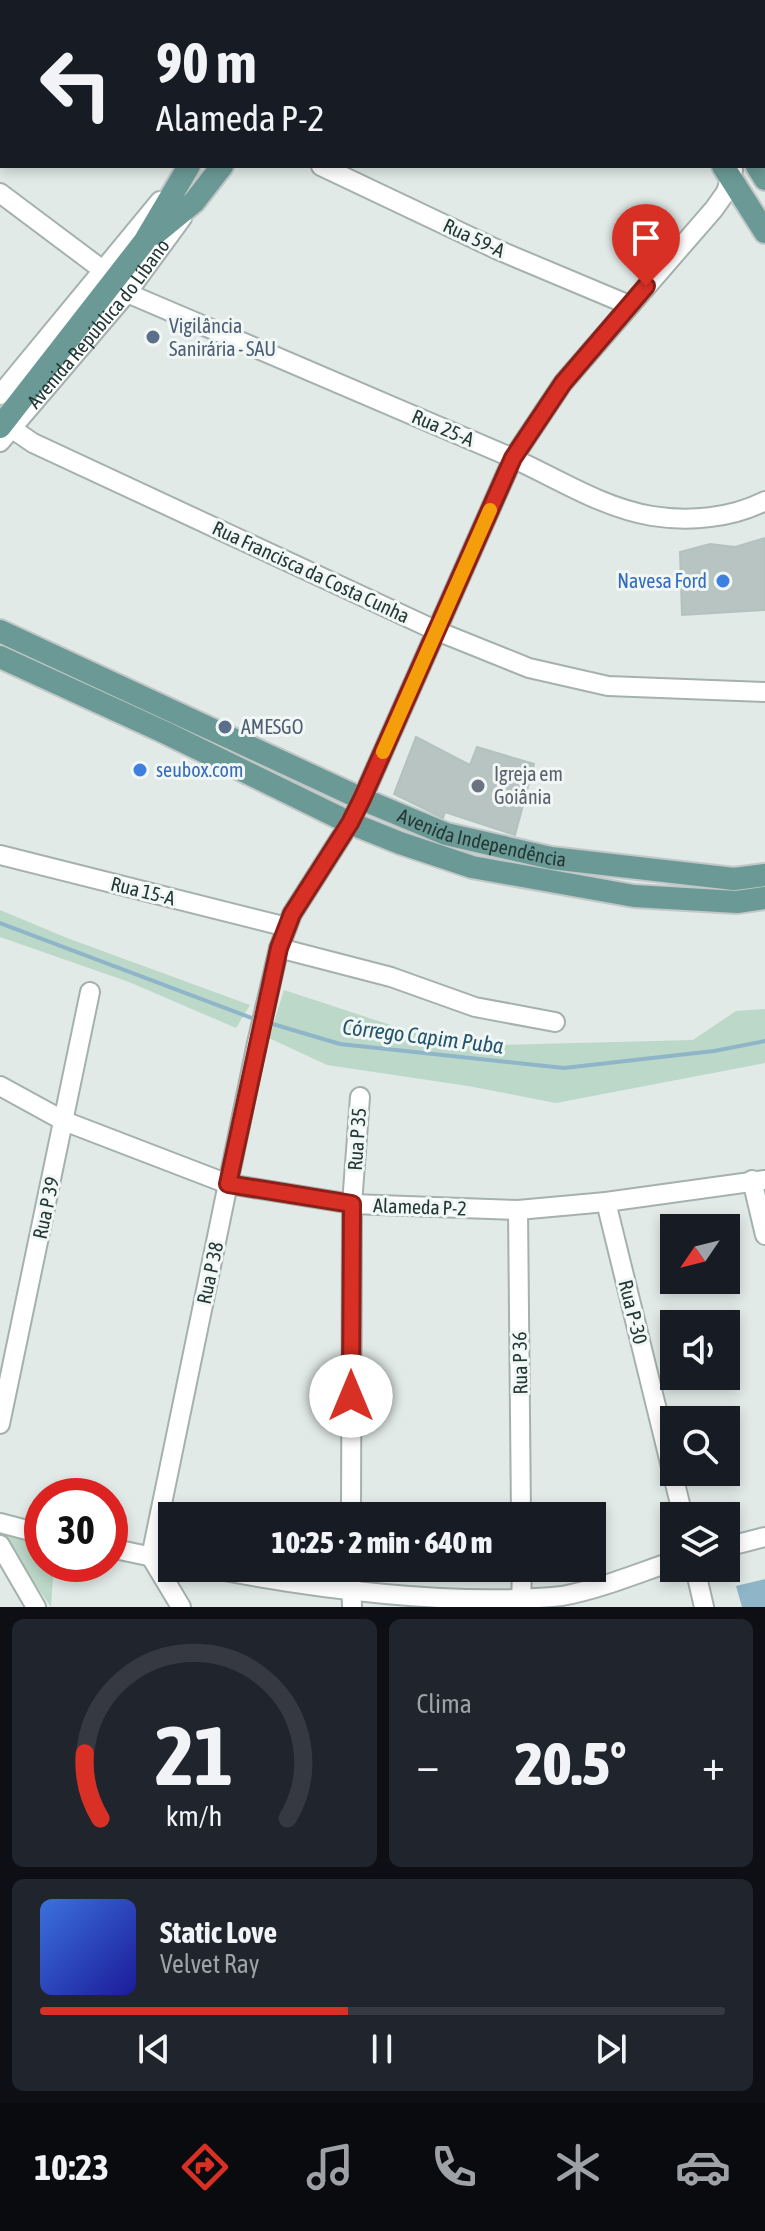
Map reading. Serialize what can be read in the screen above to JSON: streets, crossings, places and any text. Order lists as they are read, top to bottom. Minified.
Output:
{"streets":{"main road":["Avenida República do Líbano","Avenida Independência"],"street":["Rua 59-A","Rua 25-A","Rua Francisca da Costa Cunha","Rua 15-A","Rua P 35","Alameda P-2","Rua P 39","Rua P 38","Rua P-30","Rua P 36"]},"crossings":[["Rua 59-A","Rua P 38"],["Avenida República do Líbano","Rua 25-A"],["Avenida República do Líbano","Rua Francisca da Costa Cunha"],["Rua 25-A","Rua P 38"],["Rua Francisca da Costa Cunha","Rua P 38"],["Avenida Independência","Rua P 38"],["Rua 15-A","Rua P 38"],["Rua P 35","Alameda P-2"],["Alameda P-2","Rua P 39"],["Alameda P-2","Rua P 38"],["Alameda P-2","Rua P-30"],["Alameda P-2","Rua P 36"]],"water":["Córrego Capim Puba"],"places":["Vigilância Sanirária - SAU","Navesa Ford","AMESGO","seubox.com","Igreja em Goiânia"],"north":"bottom left","page":{"turn":["90 m","Alameda P-2"],"limit":"30","trip":"10:25 · 2 min · 640 m","tile":"Clima","heat":["−","20.5°","+"],"song":["Static Love","Velvet Ray"],"tabs":"10:23","gauge":["21","km/h"]}}
